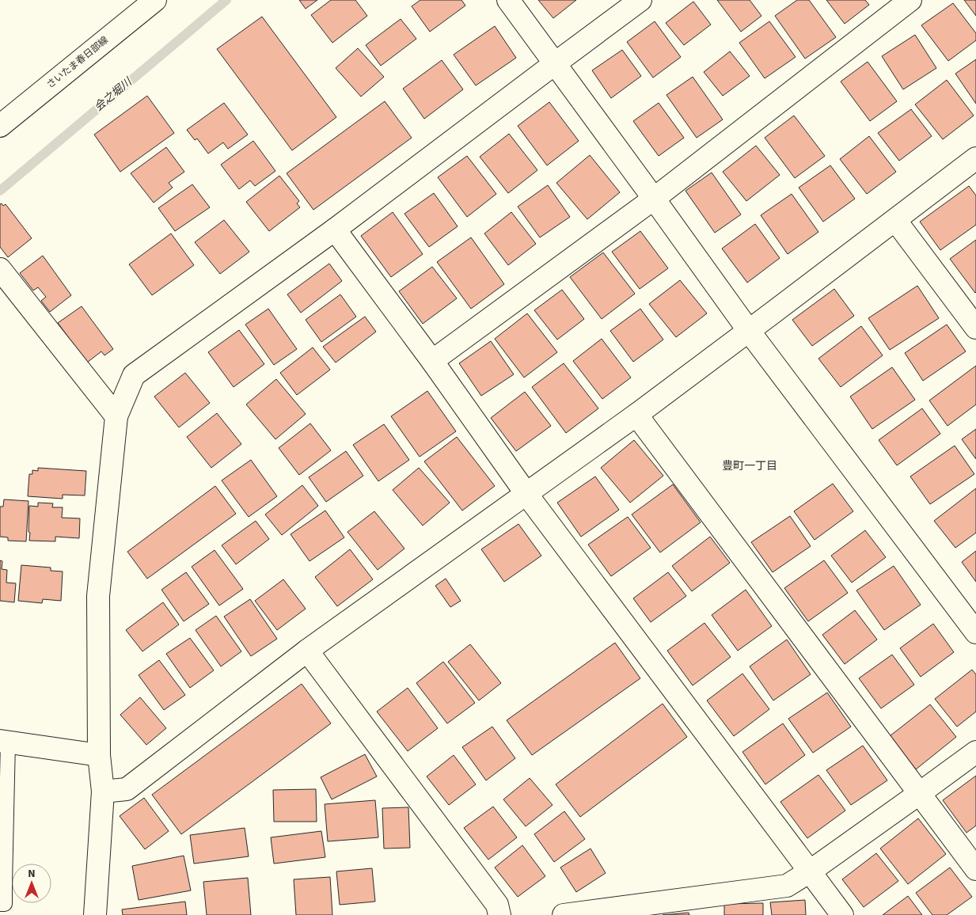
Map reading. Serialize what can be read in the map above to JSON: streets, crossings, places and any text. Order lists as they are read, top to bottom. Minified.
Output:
{"streets":{"street":["さいたま春日部線"]},"districts":["豊町一丁目"],"water":["会之堀川"],"north":"top"}
